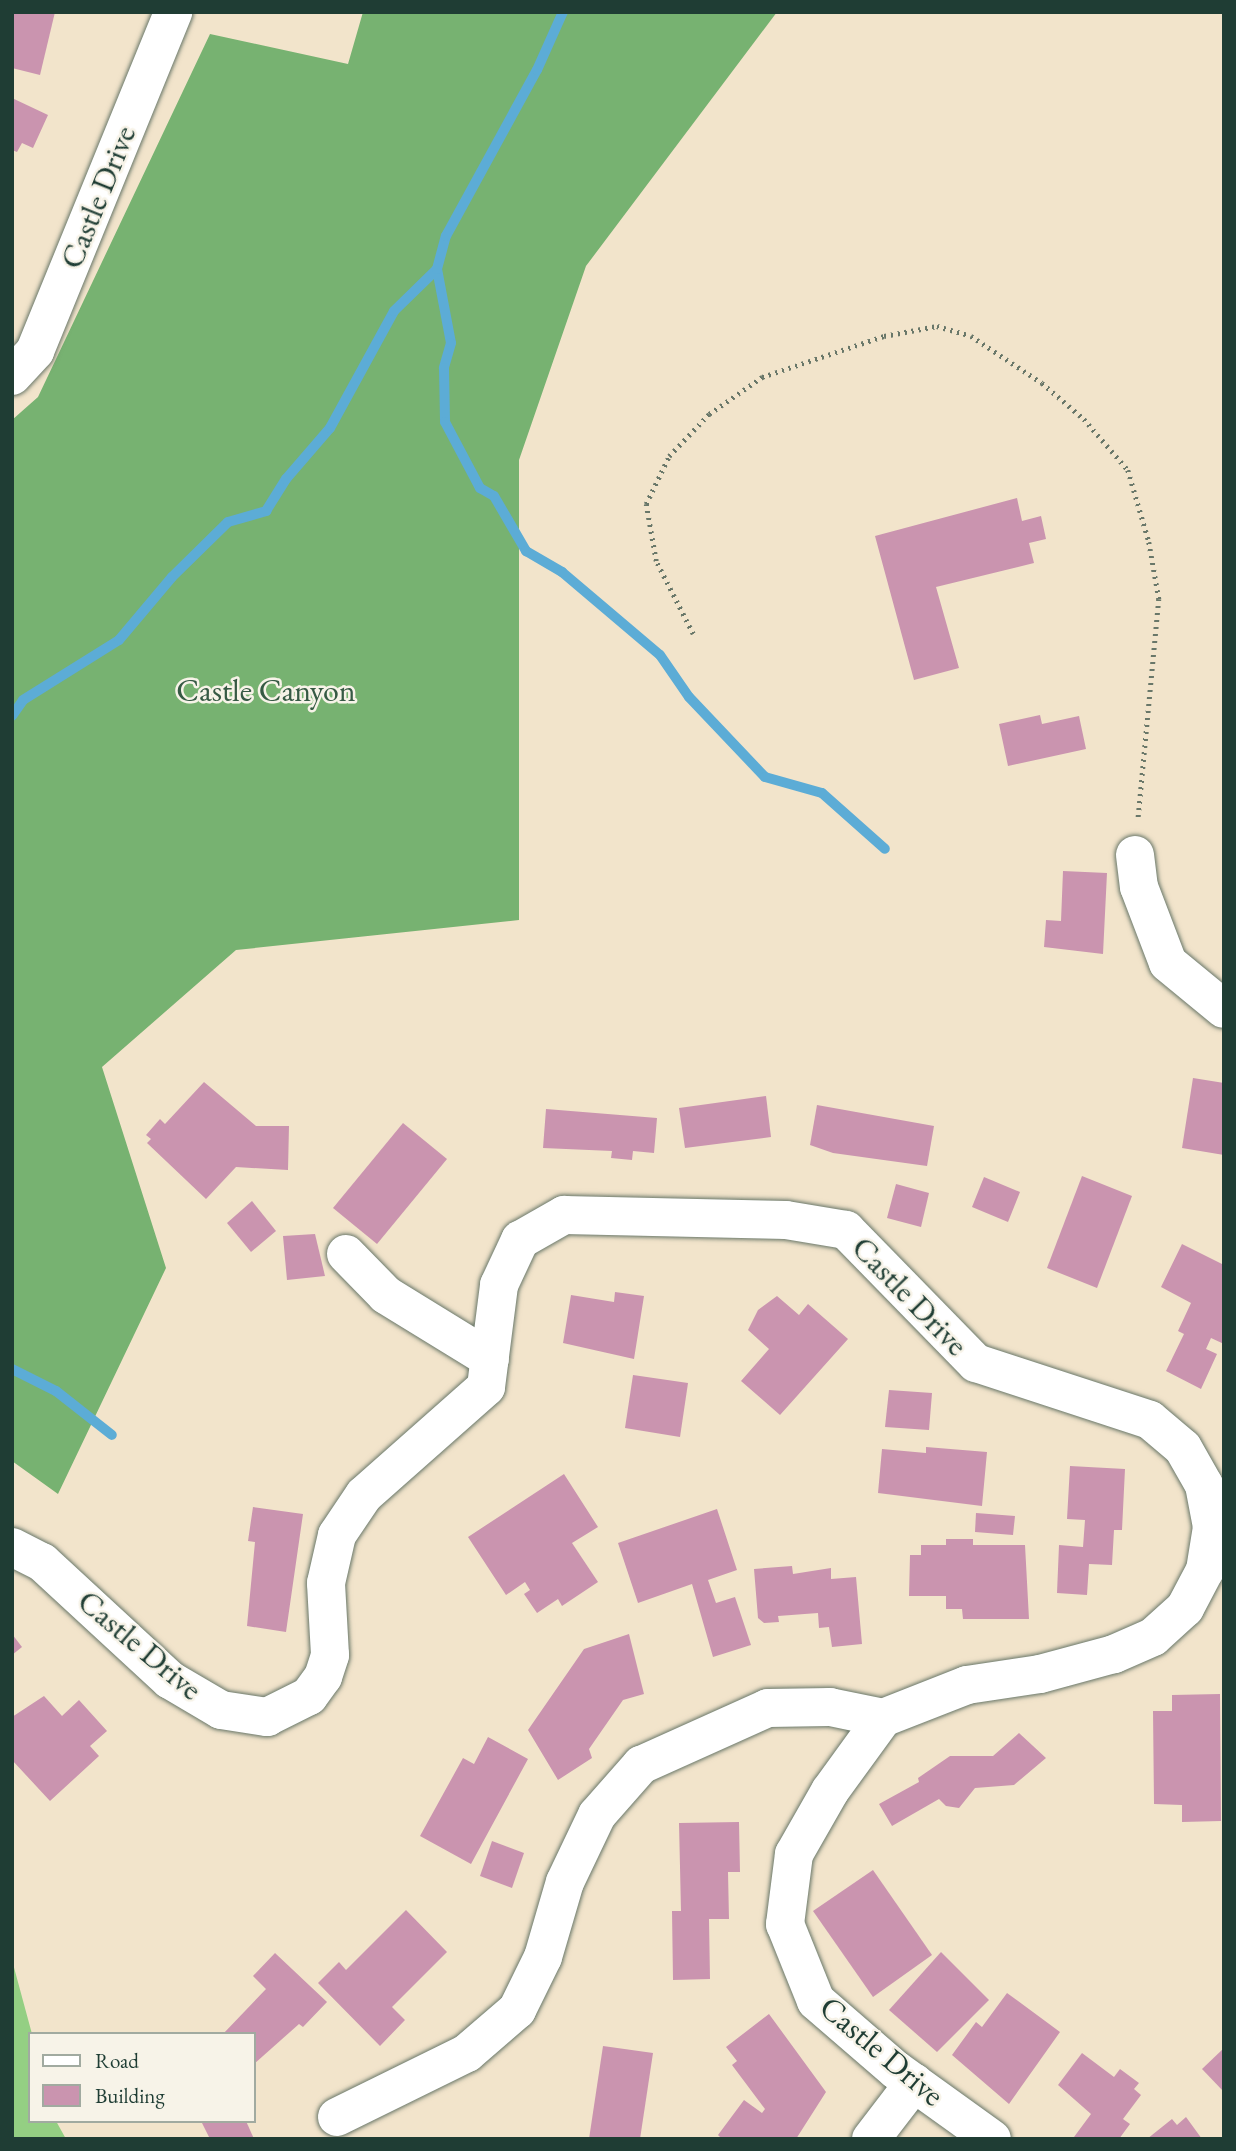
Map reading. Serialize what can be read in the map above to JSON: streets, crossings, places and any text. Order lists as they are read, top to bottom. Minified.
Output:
{"streets":{"street":["Castle Drive"]},"parks":["Castle Canyon"],"legend":["Road","Building"]}
